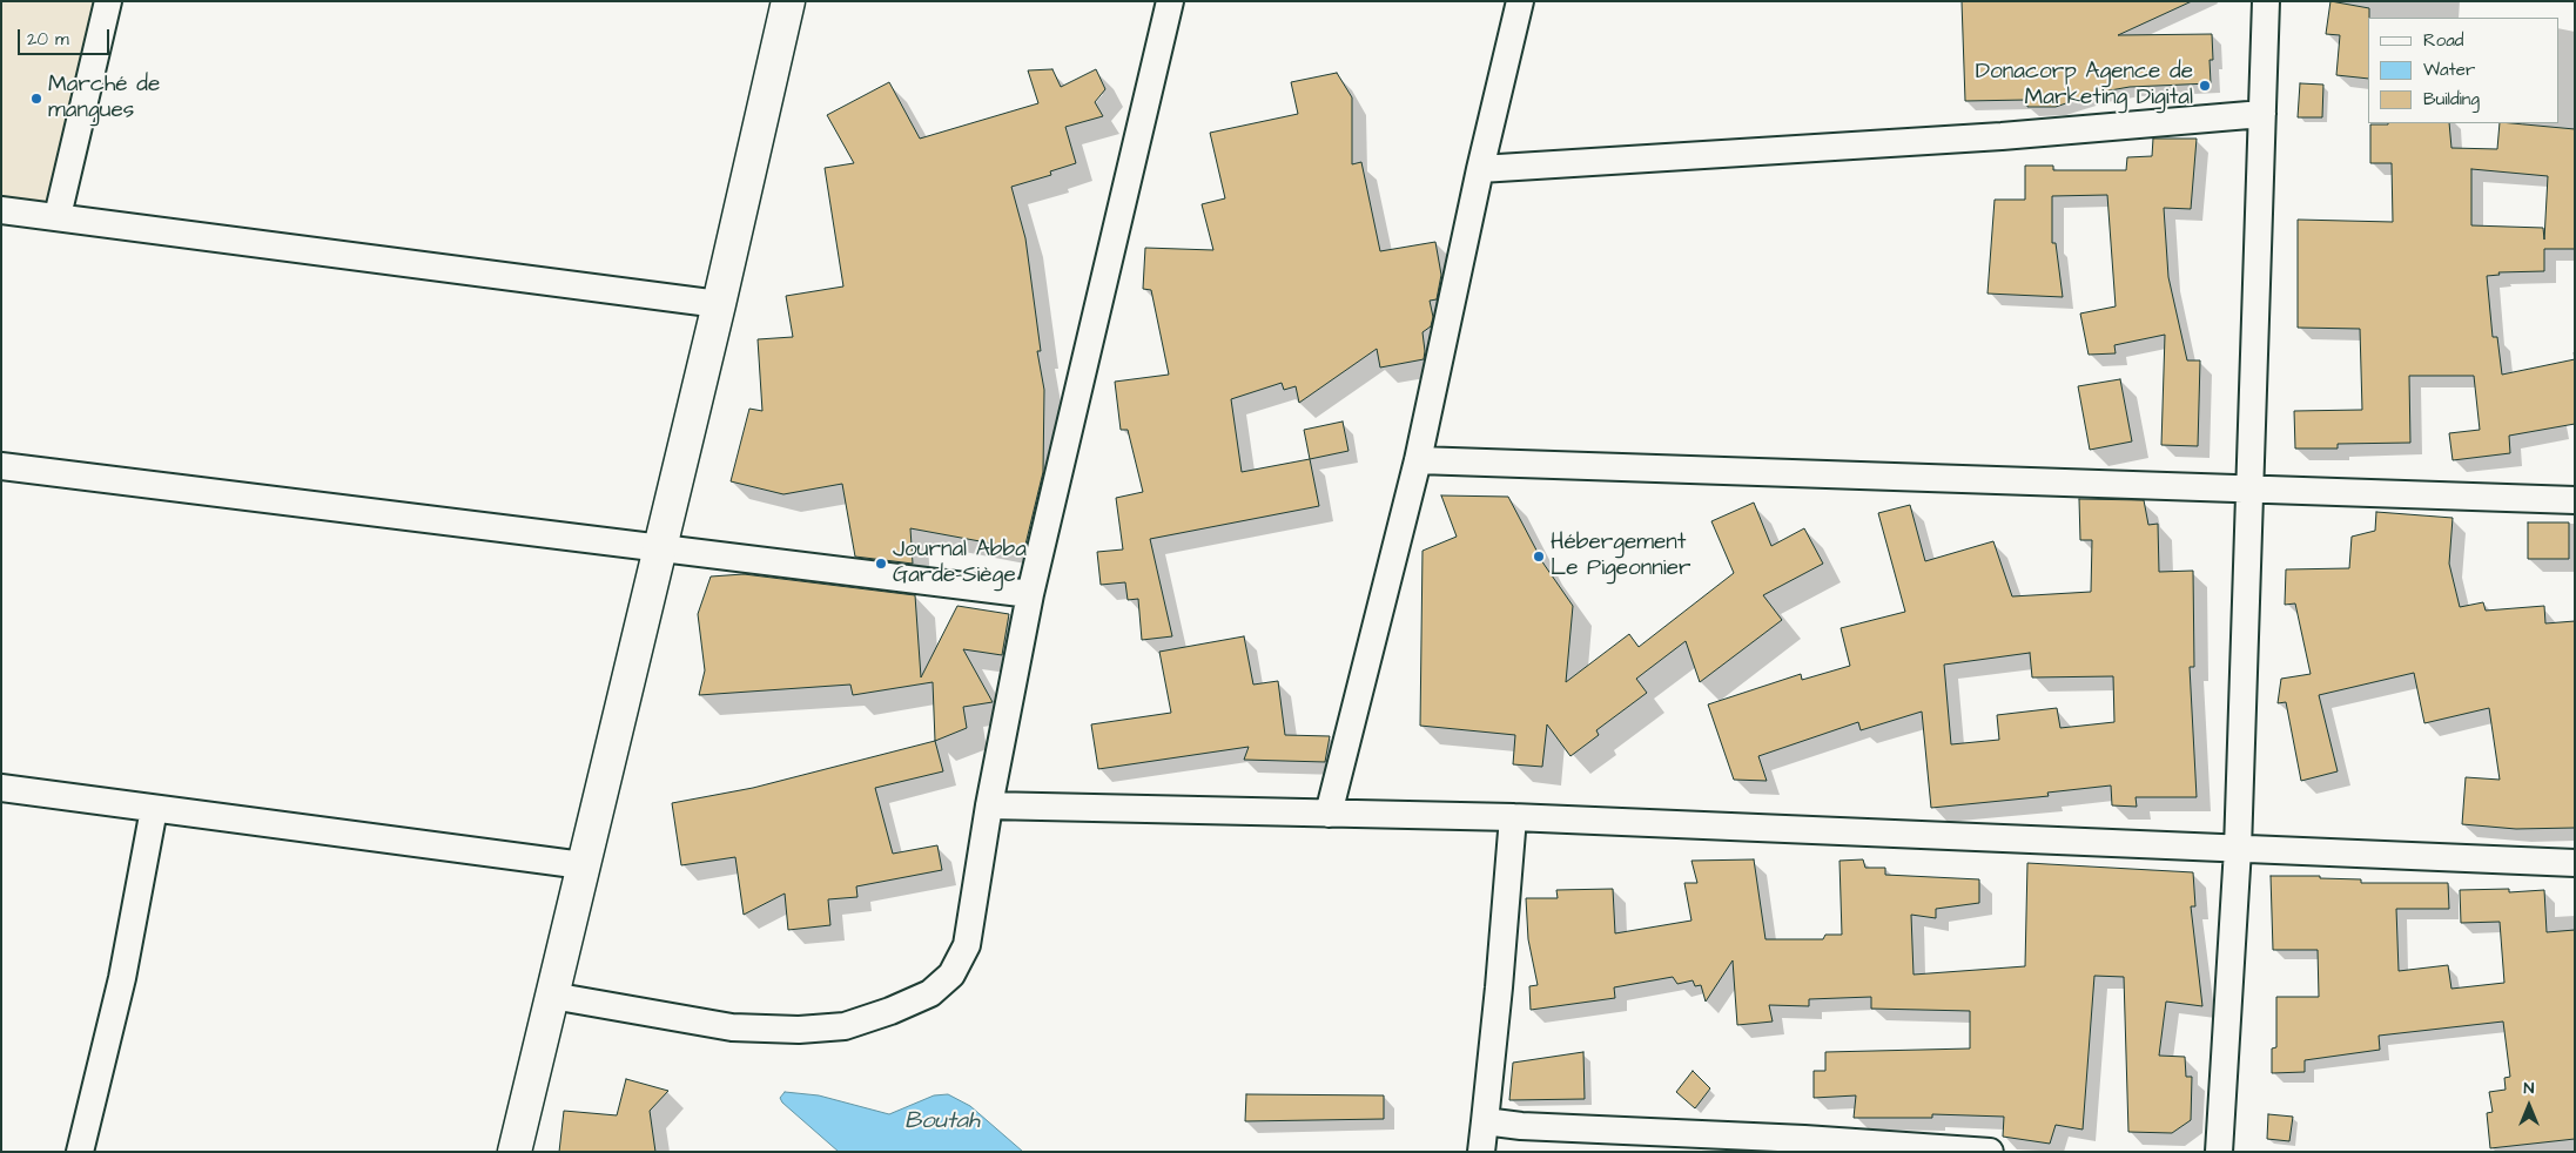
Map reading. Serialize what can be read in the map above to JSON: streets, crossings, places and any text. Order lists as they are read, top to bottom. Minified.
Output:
{"water":["Boutah"],"places":["Donacorp Agence de Marketing Digital","Marché de mangues","Hébergement Le Pigeonnier","Journal Abba Garde-Siège"],"legend":["Road","Water","Building"],"scale_bar":"20 m","north":"top"}
